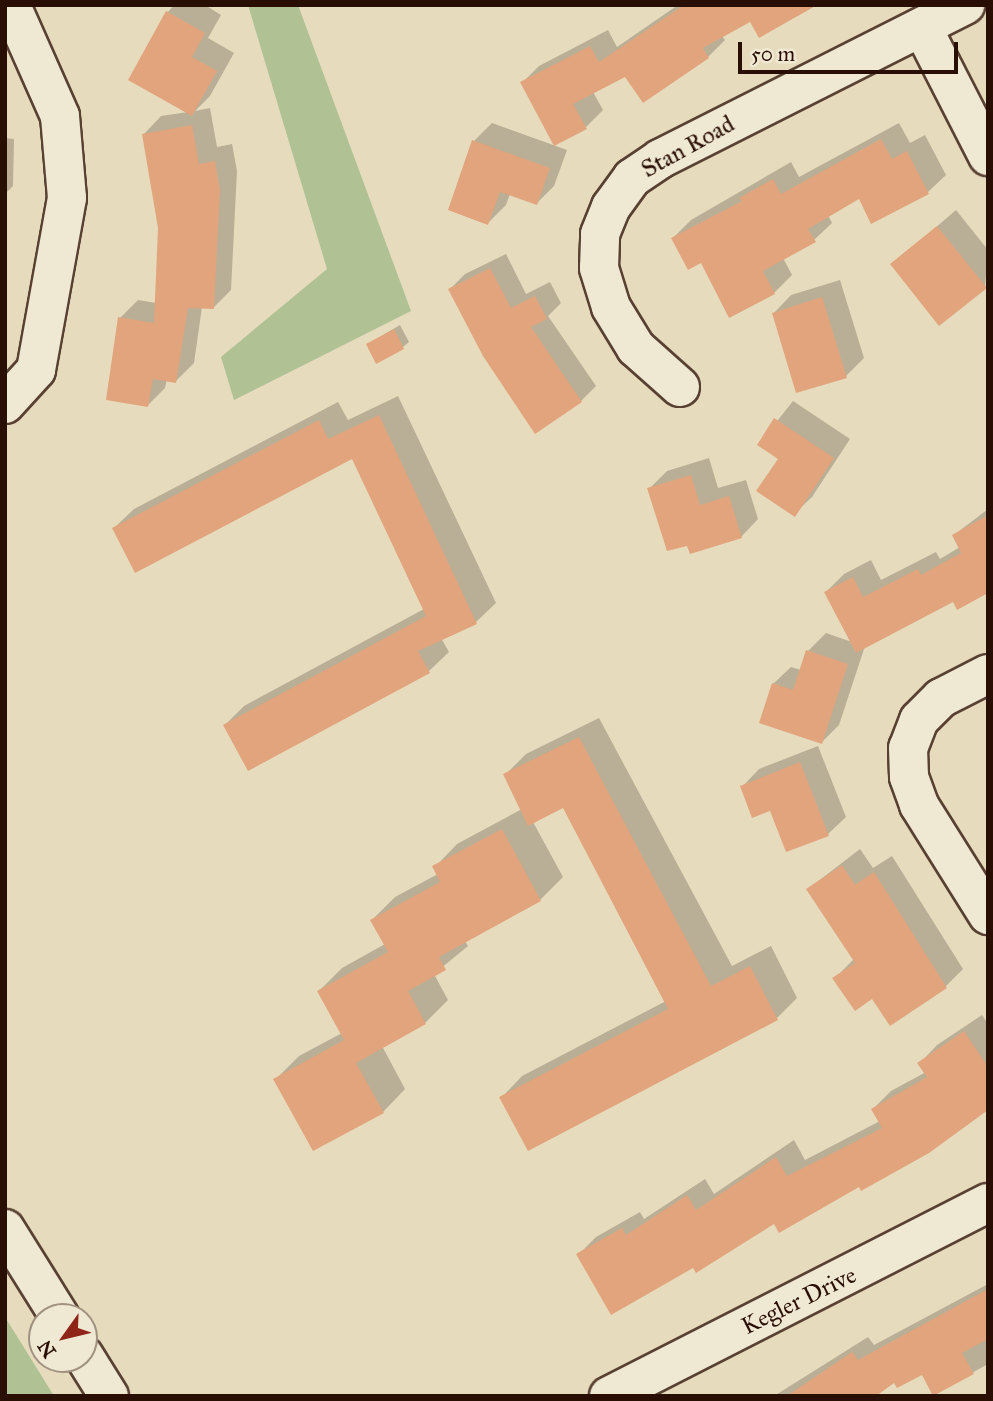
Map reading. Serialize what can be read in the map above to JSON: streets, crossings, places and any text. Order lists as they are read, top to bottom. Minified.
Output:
{"streets":{"street":["Stan Road","Kegler Drive"]},"scale_bar":"50 m","north":"bottom left"}
